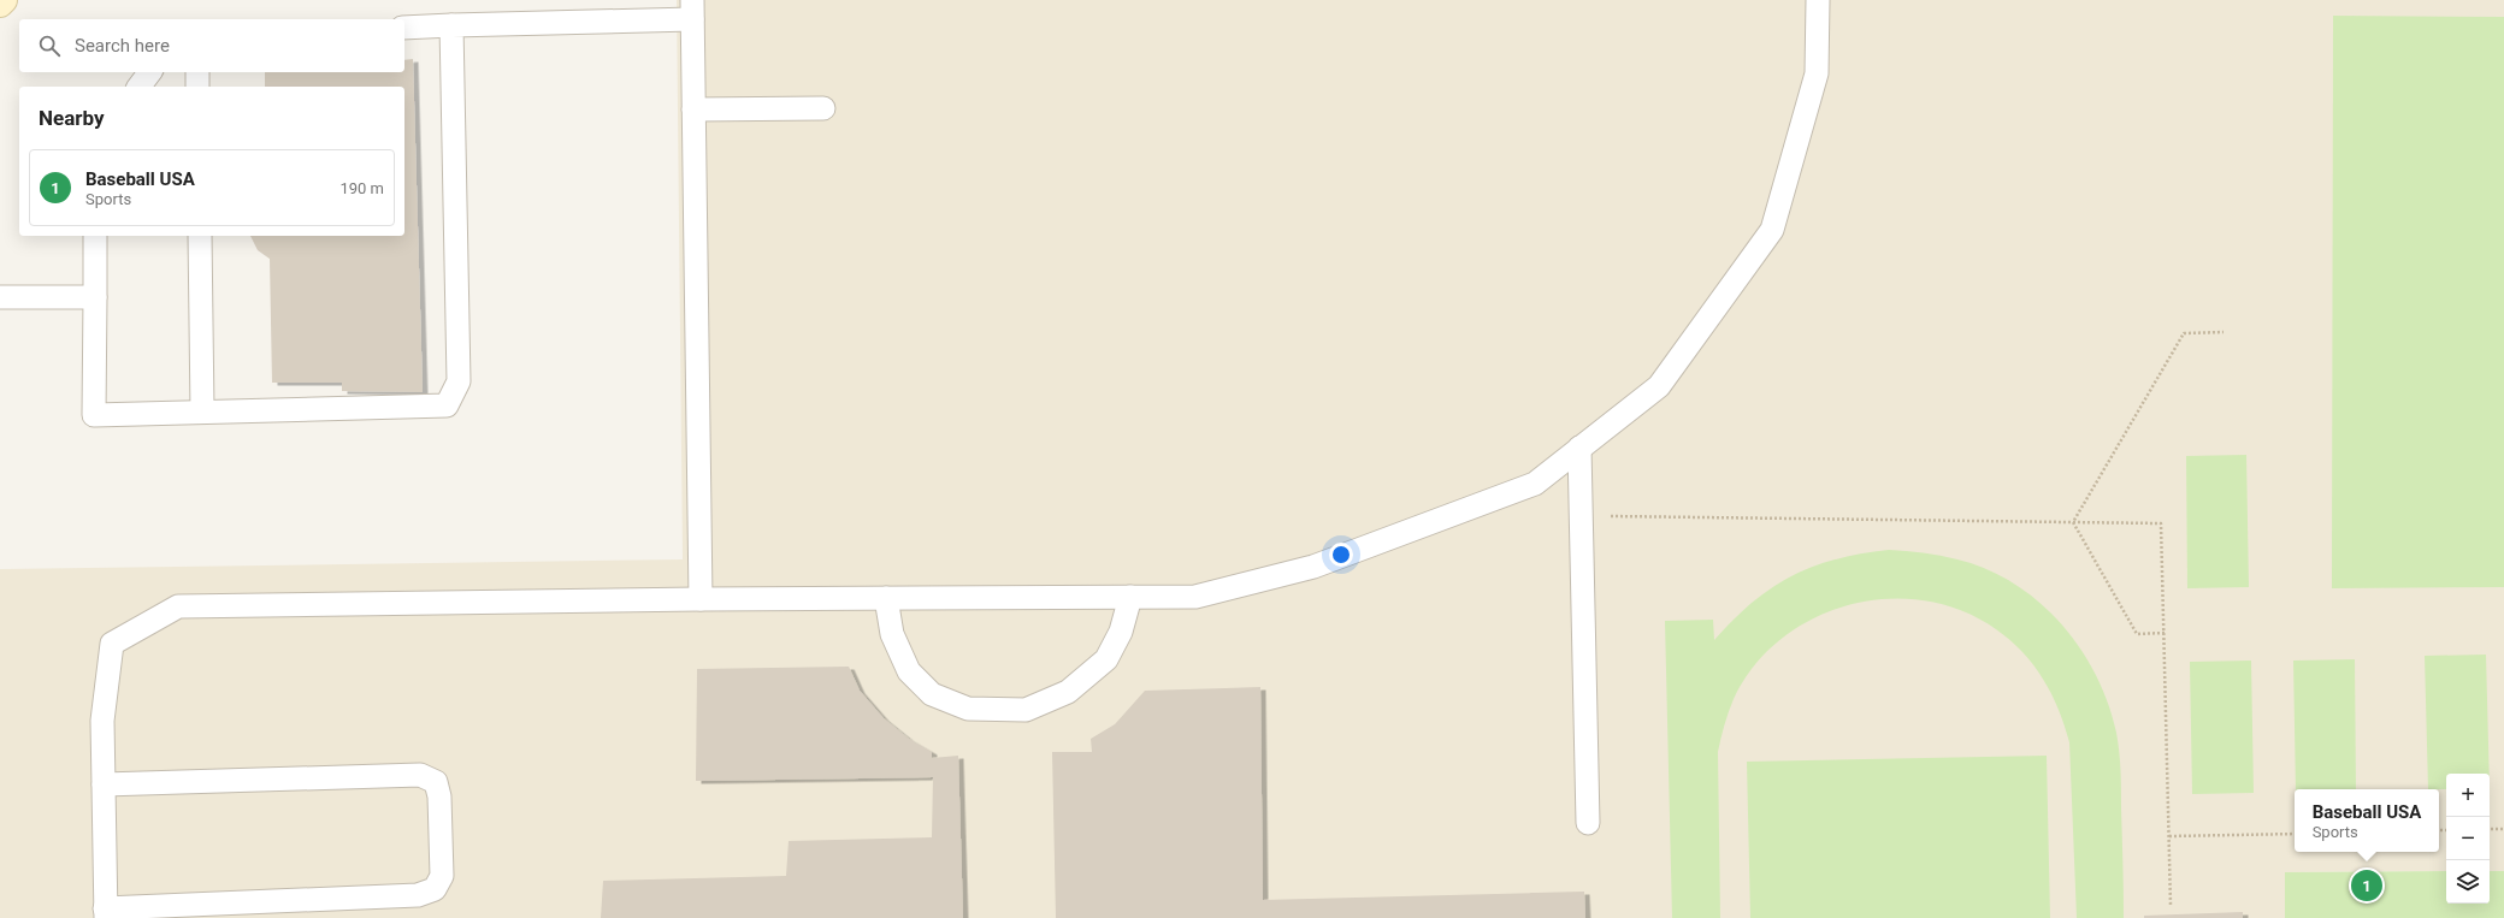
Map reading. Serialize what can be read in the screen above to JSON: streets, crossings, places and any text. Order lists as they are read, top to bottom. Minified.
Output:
{"page":{"search":"Search here","heading":"Nearby","list":[{"mark":"1","name":"Baseball USA","note":"Sports","value":"190 m"}],"map_buttons":["+","−"],"popup":["Baseball USA","Sports"],"pins":"1"}}
